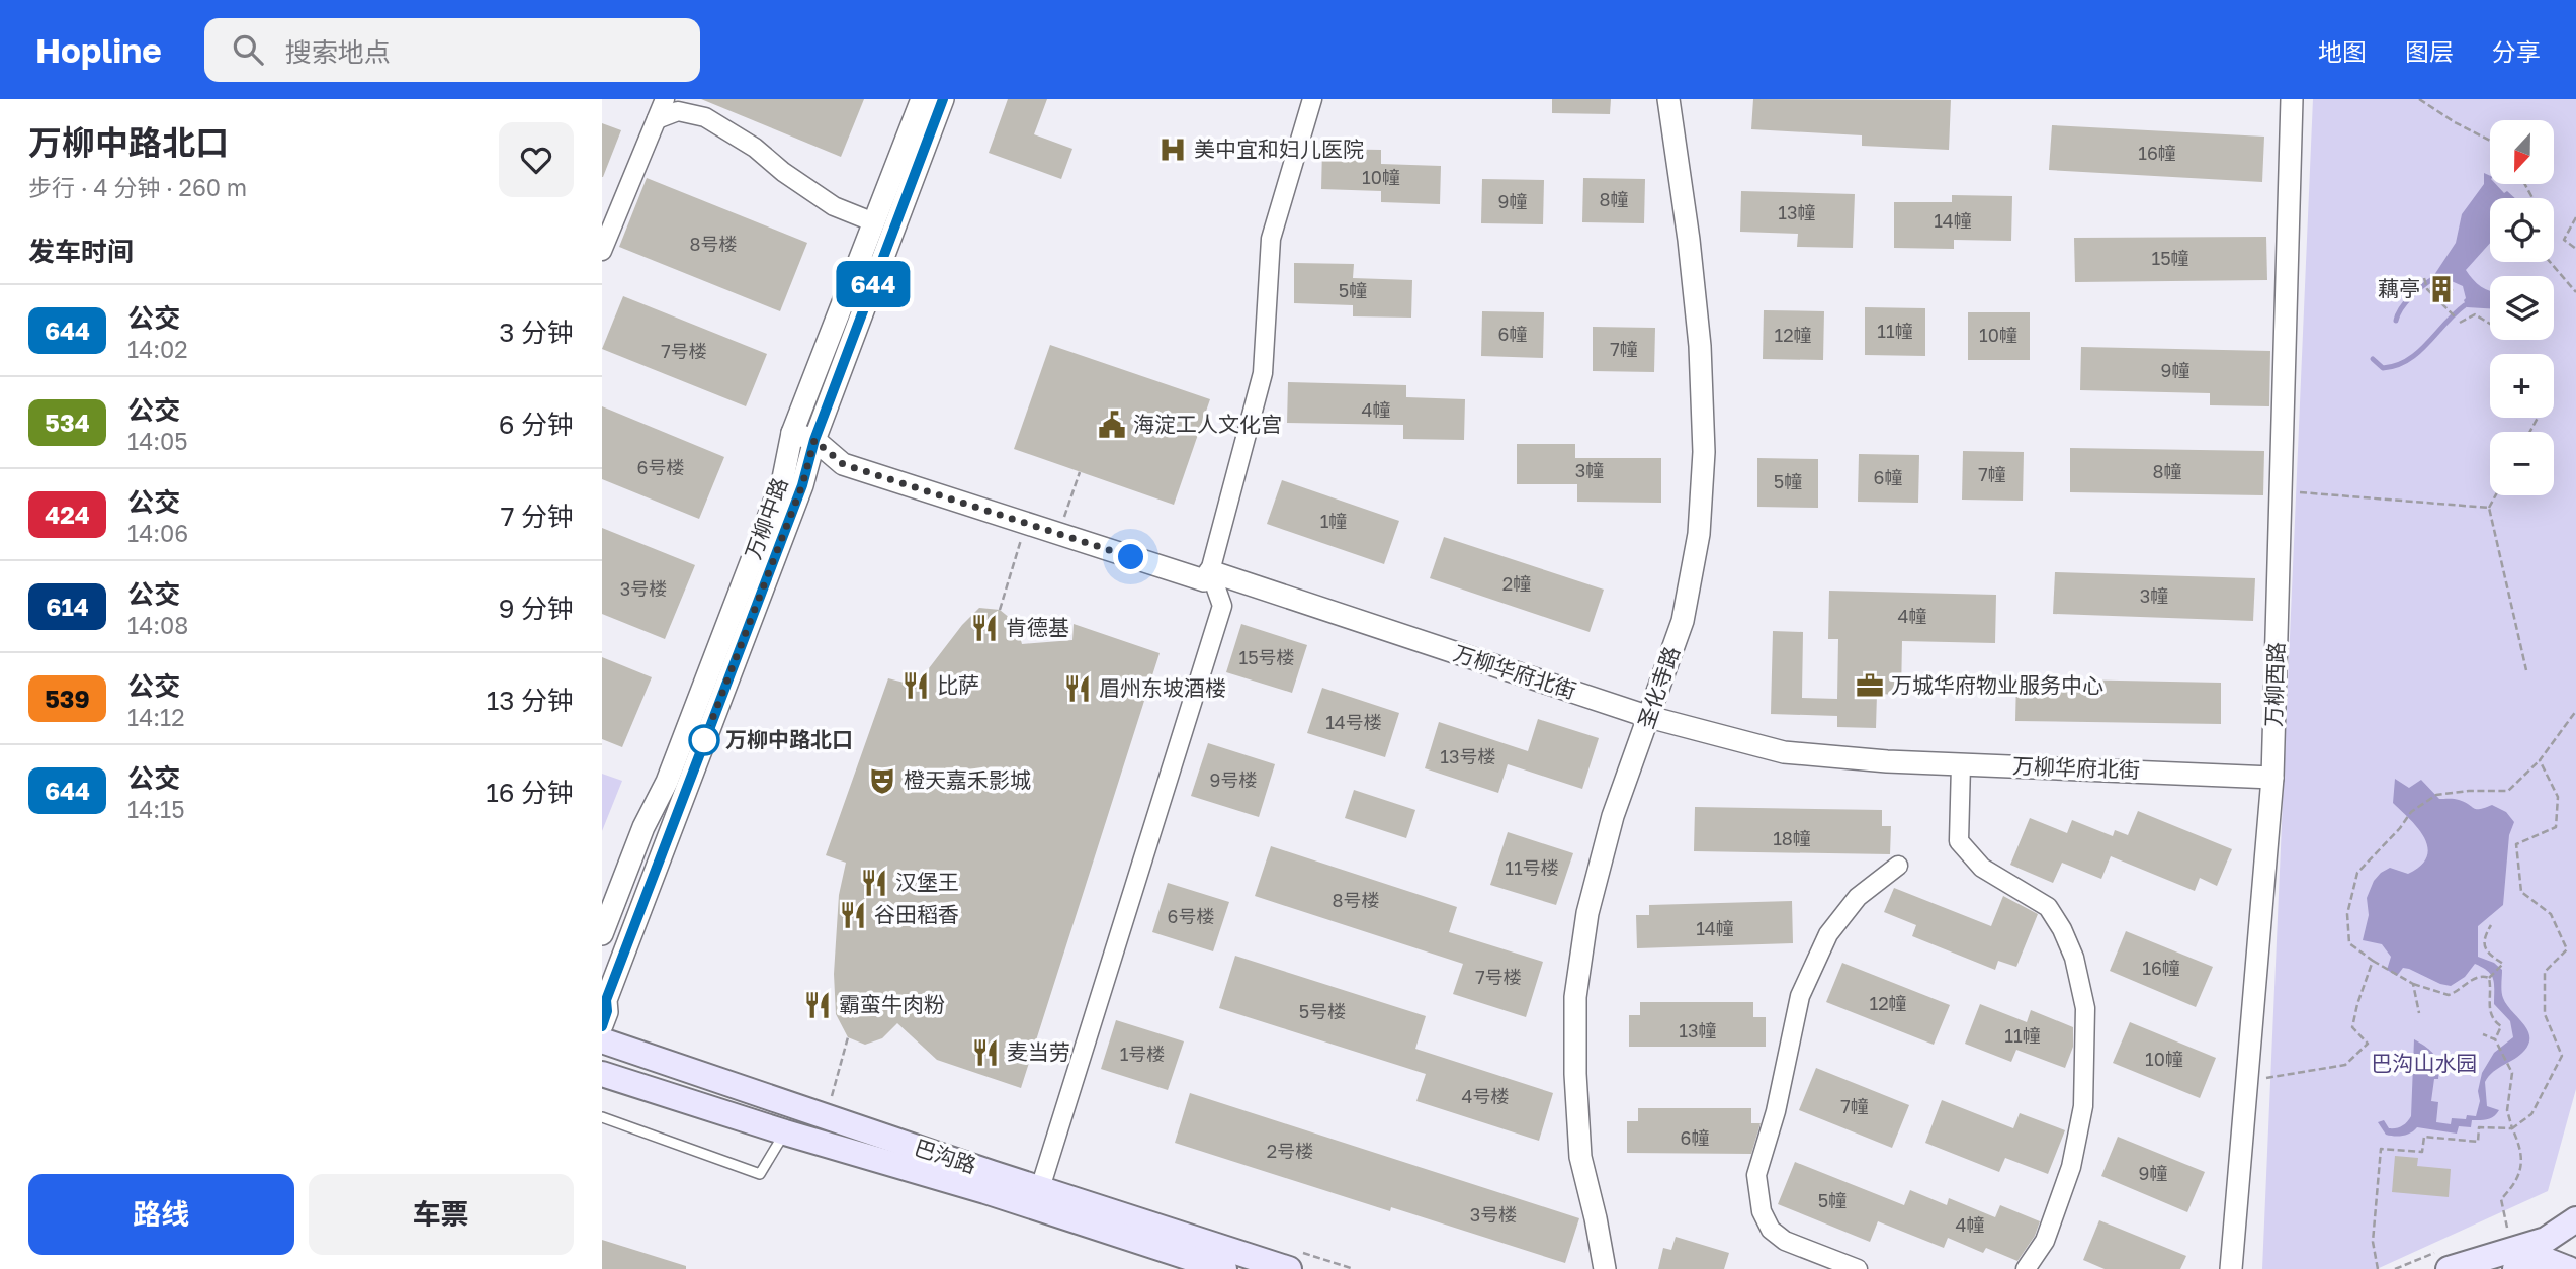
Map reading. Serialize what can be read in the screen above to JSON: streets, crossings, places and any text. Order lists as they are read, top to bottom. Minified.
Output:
{"streets":{"main road":["巴沟路"],"street":["万柳中路","万柳华府北街","万柳西路","圣化寺路"]},"crossings":[["万柳中路","万柳华府北街"],["万柳华府北街","万柳西路"],["万柳华府北街","圣化寺路"]],"parks":["巴沟山水园"],"places":{"hospital":["美中宜和妇儿医院"],"building":["藕亭"],"public building":["海淀工人文化宫"],"restaurant":["肯德基","比萨","眉州东坡酒楼","汉堡王","谷田稻香","霸蛮牛肉粉","麦当劳"],"office":["万城华府物业服务中心"],"other":["万柳中路北口"],"theatre":["橙天嘉禾影城"]},"lines":["bus line 644"],"house_numbers":["16幢","10幢","8幢","9幢","13幢","14幢","8号楼","15幢","5幢","11幢","6幢","12幢","10幢","7幢","7号楼","9幢","4幢","6号楼","3幢","8幢","7幢","6幢","5幢","1幢","2幢","3号楼","3幢","4幢","15号楼","14号楼","13号楼","9号楼","18幢","11号楼","8号楼","6号楼","14幢","16幢","7号楼","12幢","5号楼","13幢","11幢","1号楼","10幢","4号楼","7幢","6幢","2号楼","9幢","5幢","3号楼","4幢"],"north":"bottom","page":{"header":"Hopline","search":"搜索地点","nav":["地图","图层","分享"],"heading":[["万柳中路北口","步行 · 4 分钟 · 260 m"],"发车时间"],"on_map":"644","map_buttons":["+","−"],"list":[{"mark":"644","name":"公交","note":"14:02","value":"3 分钟"},{"mark":"534","name":"公交","note":"14:05","value":"6 分钟"},{"mark":"424","name":"公交","note":"14:06","value":"7 分钟"},{"mark":"614","name":"公交","note":"14:08","value":"9 分钟"},{"mark":"539","name":"公交","note":"14:12","value":"13 分钟"},{"mark":"644","name":"公交","note":"14:15","value":"16 分钟"}],"buttons":["路线","车票"]}}
